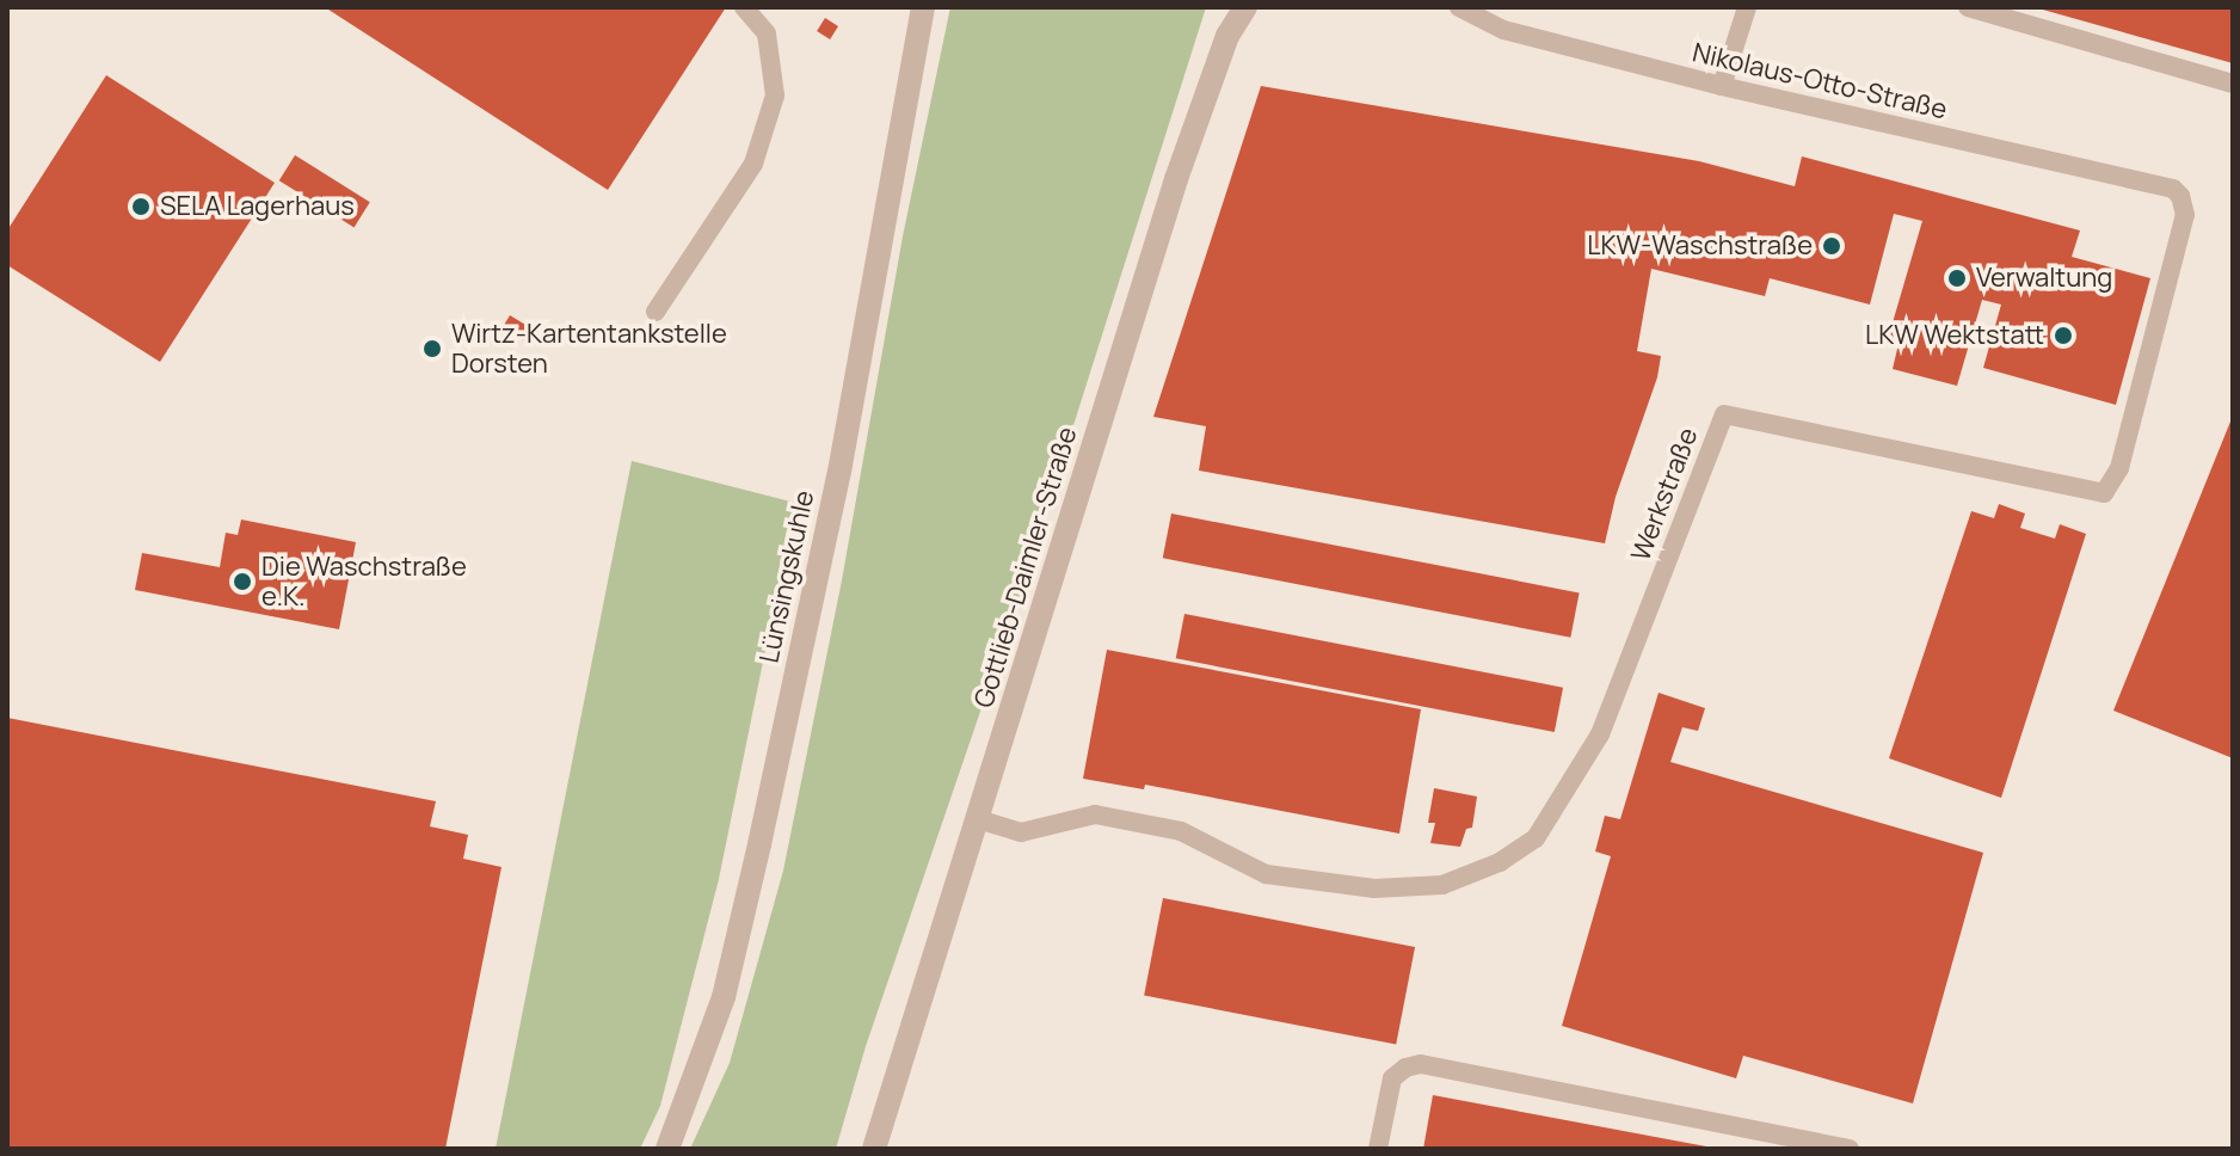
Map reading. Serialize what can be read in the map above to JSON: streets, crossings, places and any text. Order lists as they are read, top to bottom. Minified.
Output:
{"streets":{"street":["Gottlieb-Daimler-Straße","Lünsingskuhle"],"lane":["Nikolaus-Otto-Straße","Werkstraße"]},"crossings":[["Nikolaus-Otto-Straße","Werkstraße"],["Werkstraße","Gottlieb-Daimler-Straße"]],"places":["SELA Lagerhaus","LKW-Waschstraße","Verwaltung","LKW Wektstatt","Wirtz-Kartentankstelle Dorsten","Die Waschstraße e.K."]}
